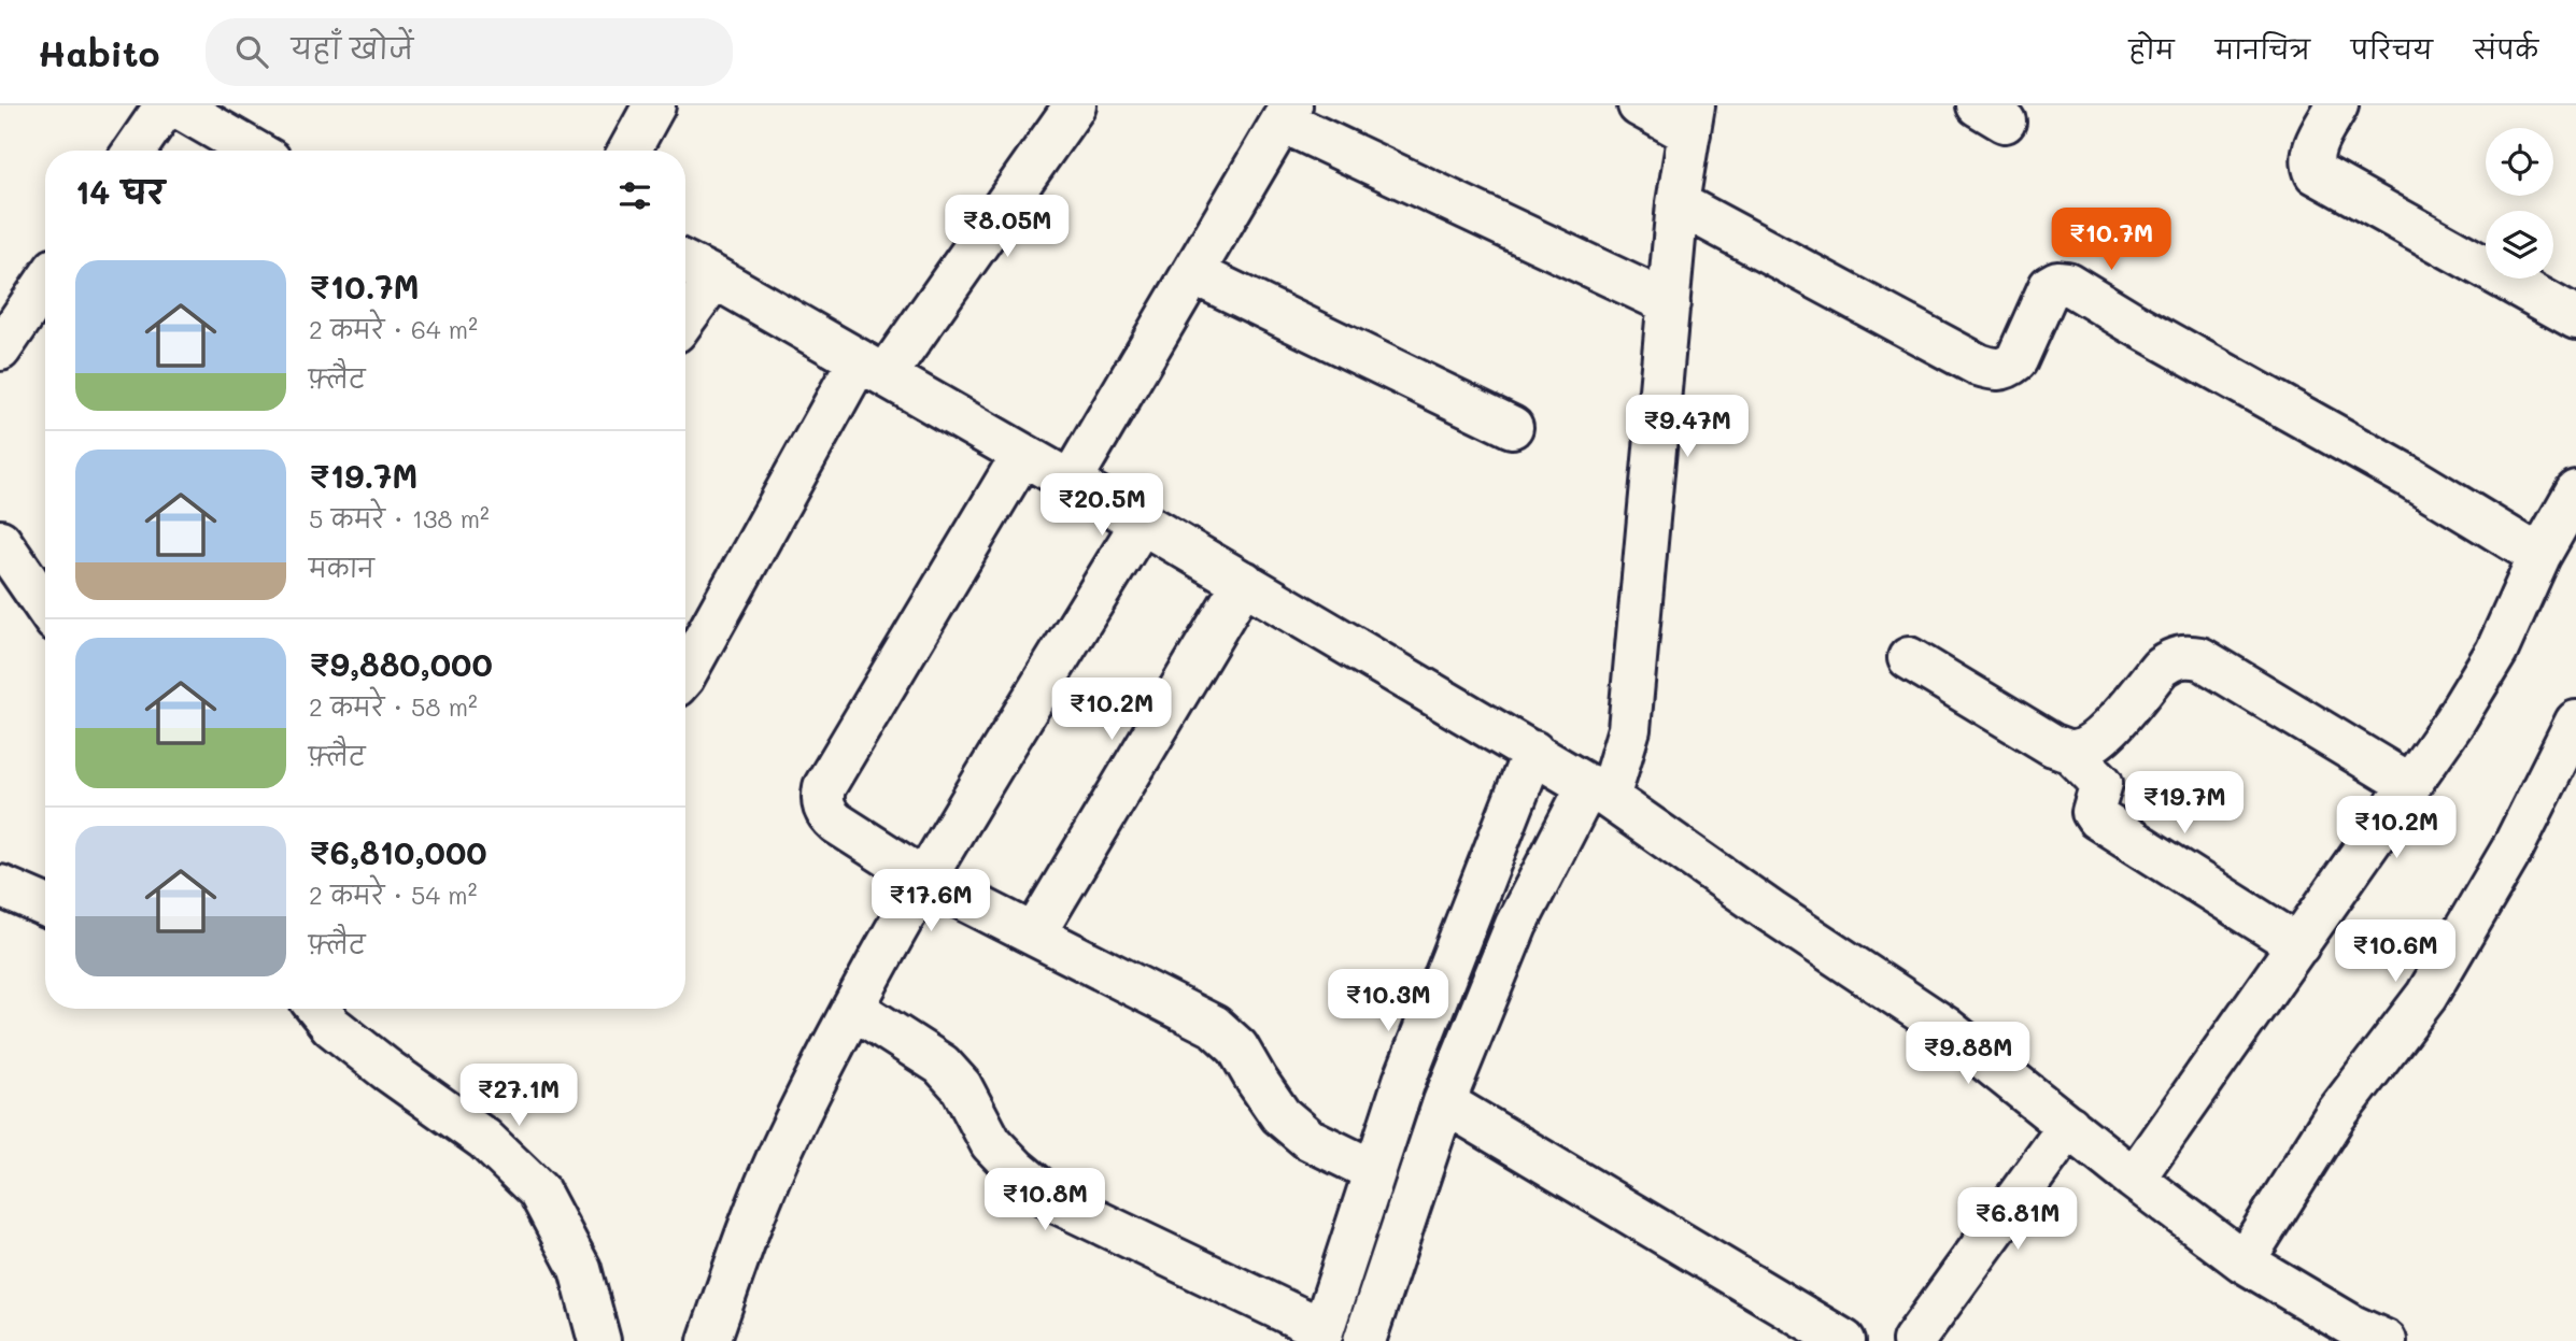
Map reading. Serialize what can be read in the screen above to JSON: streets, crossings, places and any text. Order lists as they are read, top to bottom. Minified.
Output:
{"page":{"header":"Habito","search":"यहाँ खोजें","nav":["होम","मानचित्र","परिचय","संपर्क"],"heading":"14 घर","price":["₹8.05M","₹10.7M","₹9.47M","₹20.5M","₹10.2M","₹19.7M","₹10.2M","₹17.6M","₹10.6M","₹10.3M","₹9.88M","₹27.1M","₹10.8M","₹6.81M"],"list":[{"name":"₹10.7M","note":"2 कमरे · 64 m² · फ़्लैट"},{"name":"₹19.7M","note":"5 कमरे · 138 m² · मकान"},{"name":"₹9,880,000","note":"2 कमरे · 58 m² · फ़्लैट"},{"name":"₹6,810,000","note":"2 कमरे · 54 m² · फ़्लैट"}]}}
